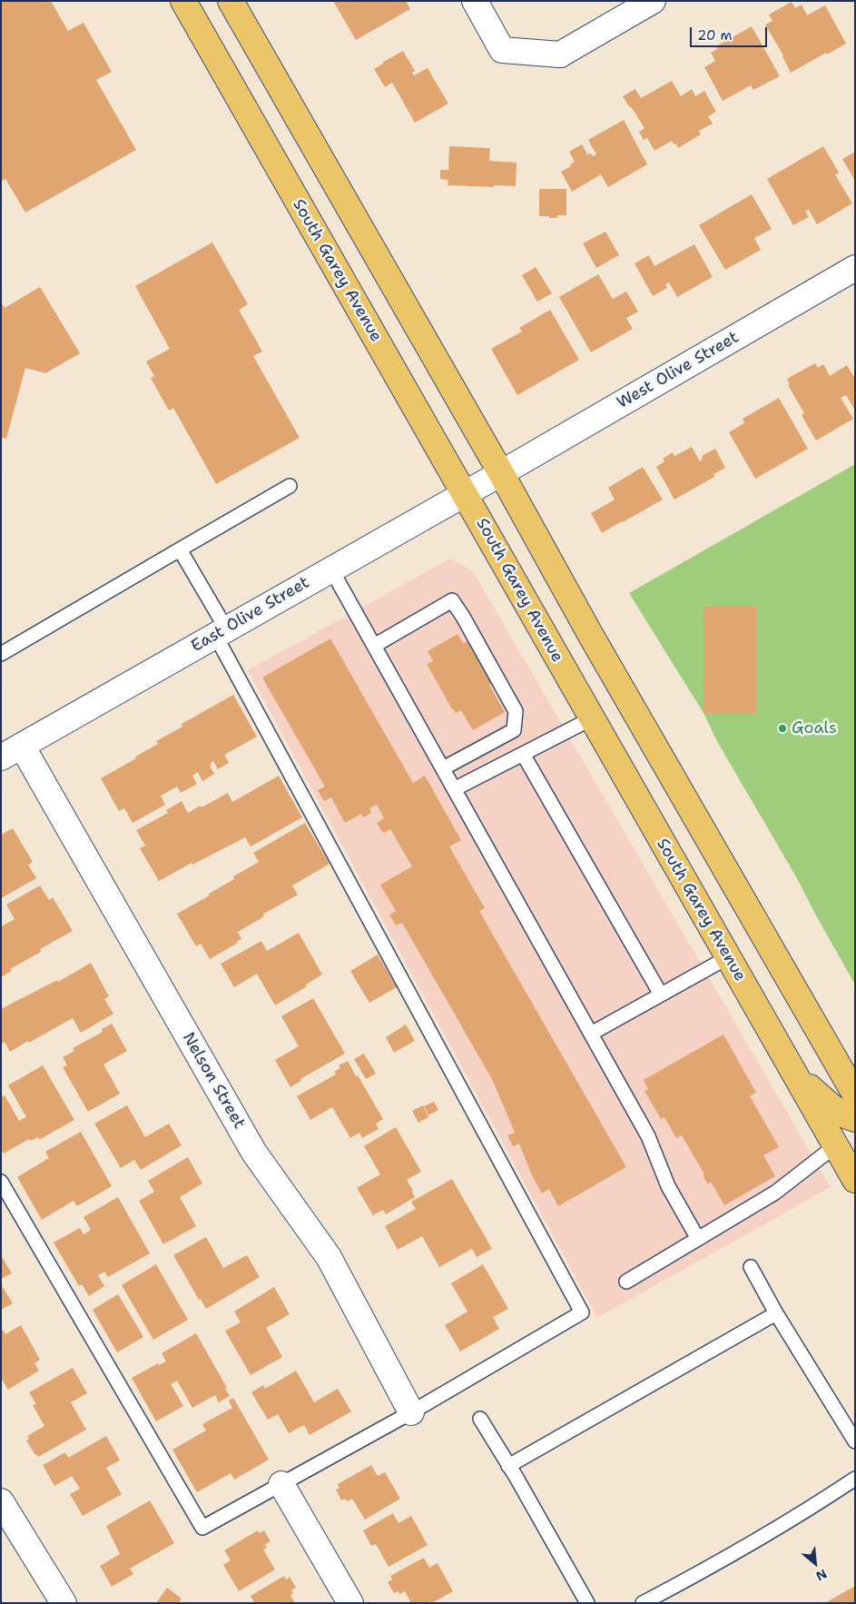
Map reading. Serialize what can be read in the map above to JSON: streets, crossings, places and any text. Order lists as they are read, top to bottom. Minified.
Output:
{"streets":{"main road":["South Garey Avenue"],"street":["West Olive Street","East Olive Street","Nelson Street"]},"crossings":[["South Garey Avenue","East Olive Street"],["West Olive Street","East Olive Street"],["East Olive Street","Nelson Street"]],"places":["Goals"],"scale_bar":"20 m","north":"bottom right"}
